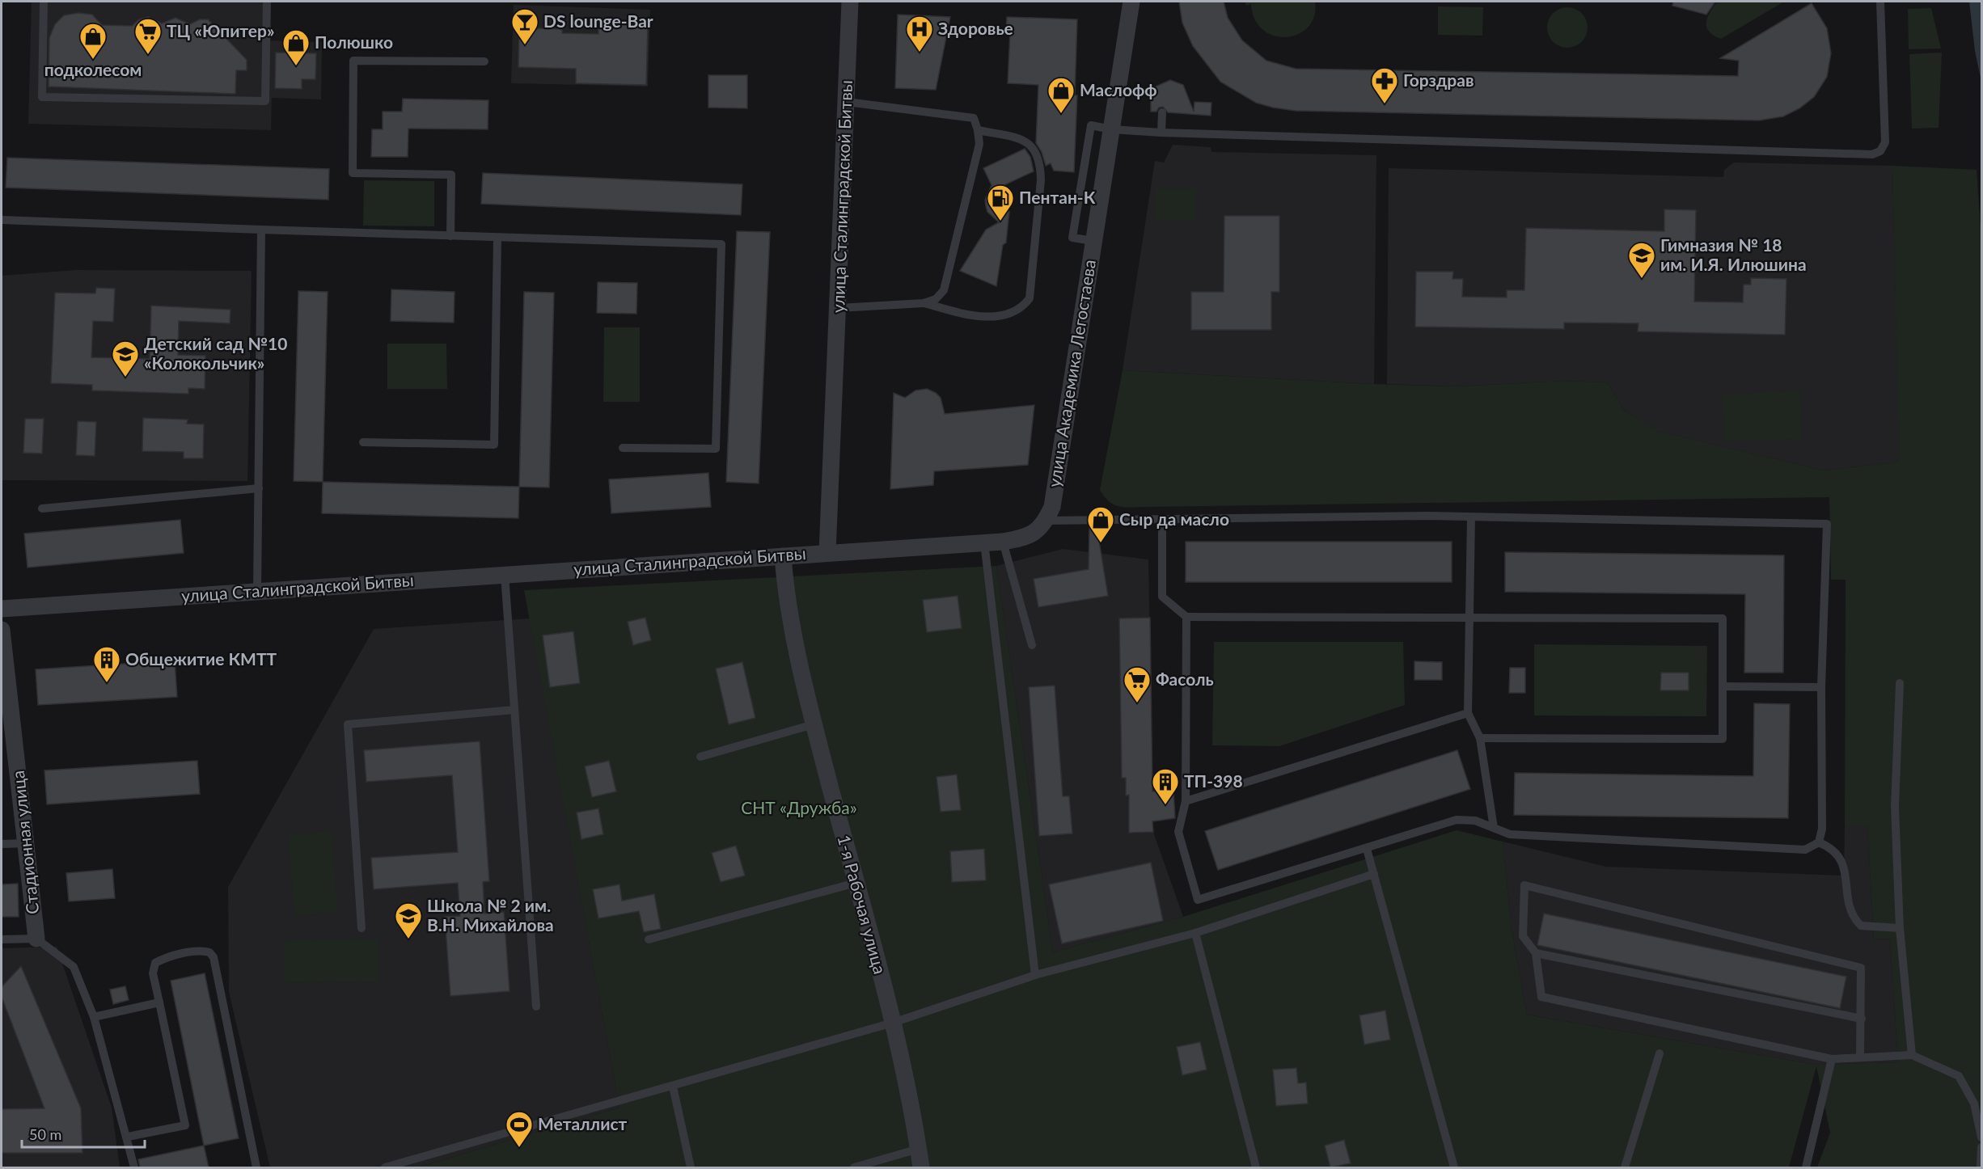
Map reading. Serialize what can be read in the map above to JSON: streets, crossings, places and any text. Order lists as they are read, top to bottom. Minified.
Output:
{"streets":{"street":["улица Сталинградской Битвы","улица Академика Легостаева","Стадионная улица","1-я Рабочая улица"]},"crossings":[["улица Сталинградской Битвы","1-я Рабочая улица"]],"parks":["СНТ «Дружба»"],"places":{"bar":["DS lounge-Bar"],"hospital":["Здоровье"],"supermarket":["ТЦ «Юпитер»","Фасоль"],"shop":["подколесом","Полюшко","Маслофф","Сыр да масло"],"pharmacy":["Горздрав"],"fuel station":["Пентан-К"],"school or university":["Гимназия № 18 им. И.Я. Илюшина","Детский сад №10 «Колокольчик»","Школа № 2 им. В.Н. Михайлова"],"building":["Общежитие КМТТ","ТП-398"],"sports":["Металлист"]},"scale_bar":"50 m"}
